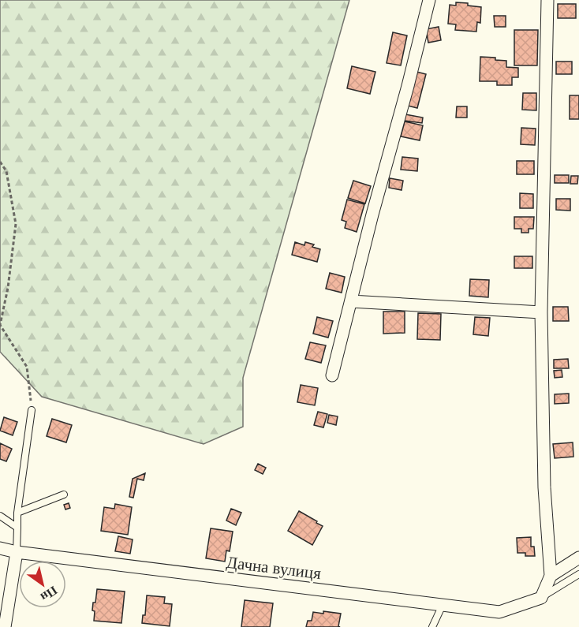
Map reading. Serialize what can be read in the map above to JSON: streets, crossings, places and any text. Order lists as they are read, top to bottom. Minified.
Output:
{"streets":{"street":["Дачна вулиця"]},"north":"bottom right"}
